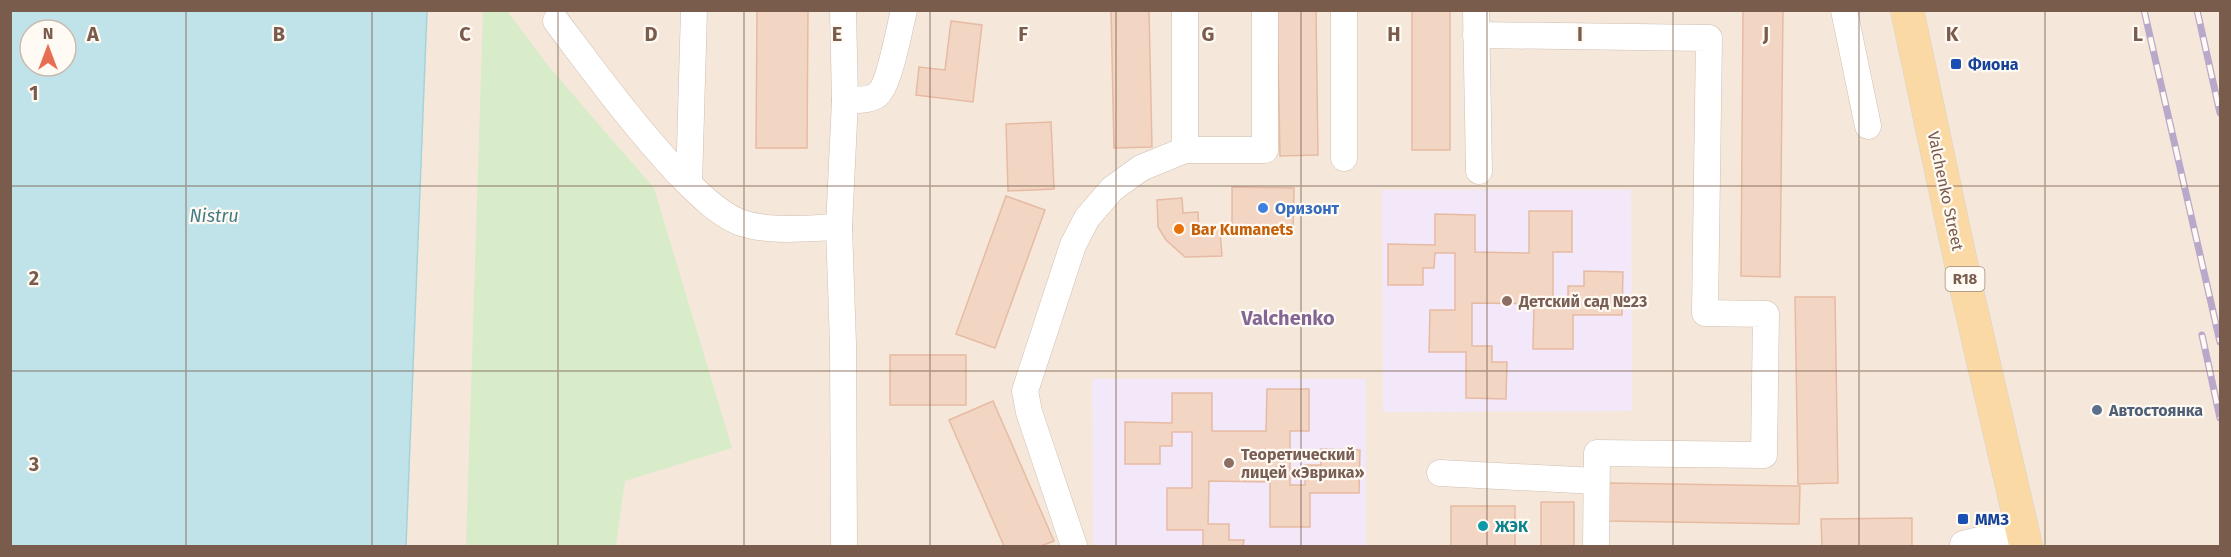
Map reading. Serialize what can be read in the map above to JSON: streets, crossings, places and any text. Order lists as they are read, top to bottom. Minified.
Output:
{"streets":{"main road":["Valchenko Street","R18"]},"districts":["Valchenko"],"water":["Nistru"],"places":{"transit":["Фиона","ММЗ"],"other":["Оризонт","Bar Kumanets","Детский сад №23","Автостоянка","Теоретический лицей «Эврика»","ЖЭК"]},"north":"top","grid":{"columns":["A","B","C","D","E","F","G","H","I","J","K","L"],"rows":["1","2","3"]}}
